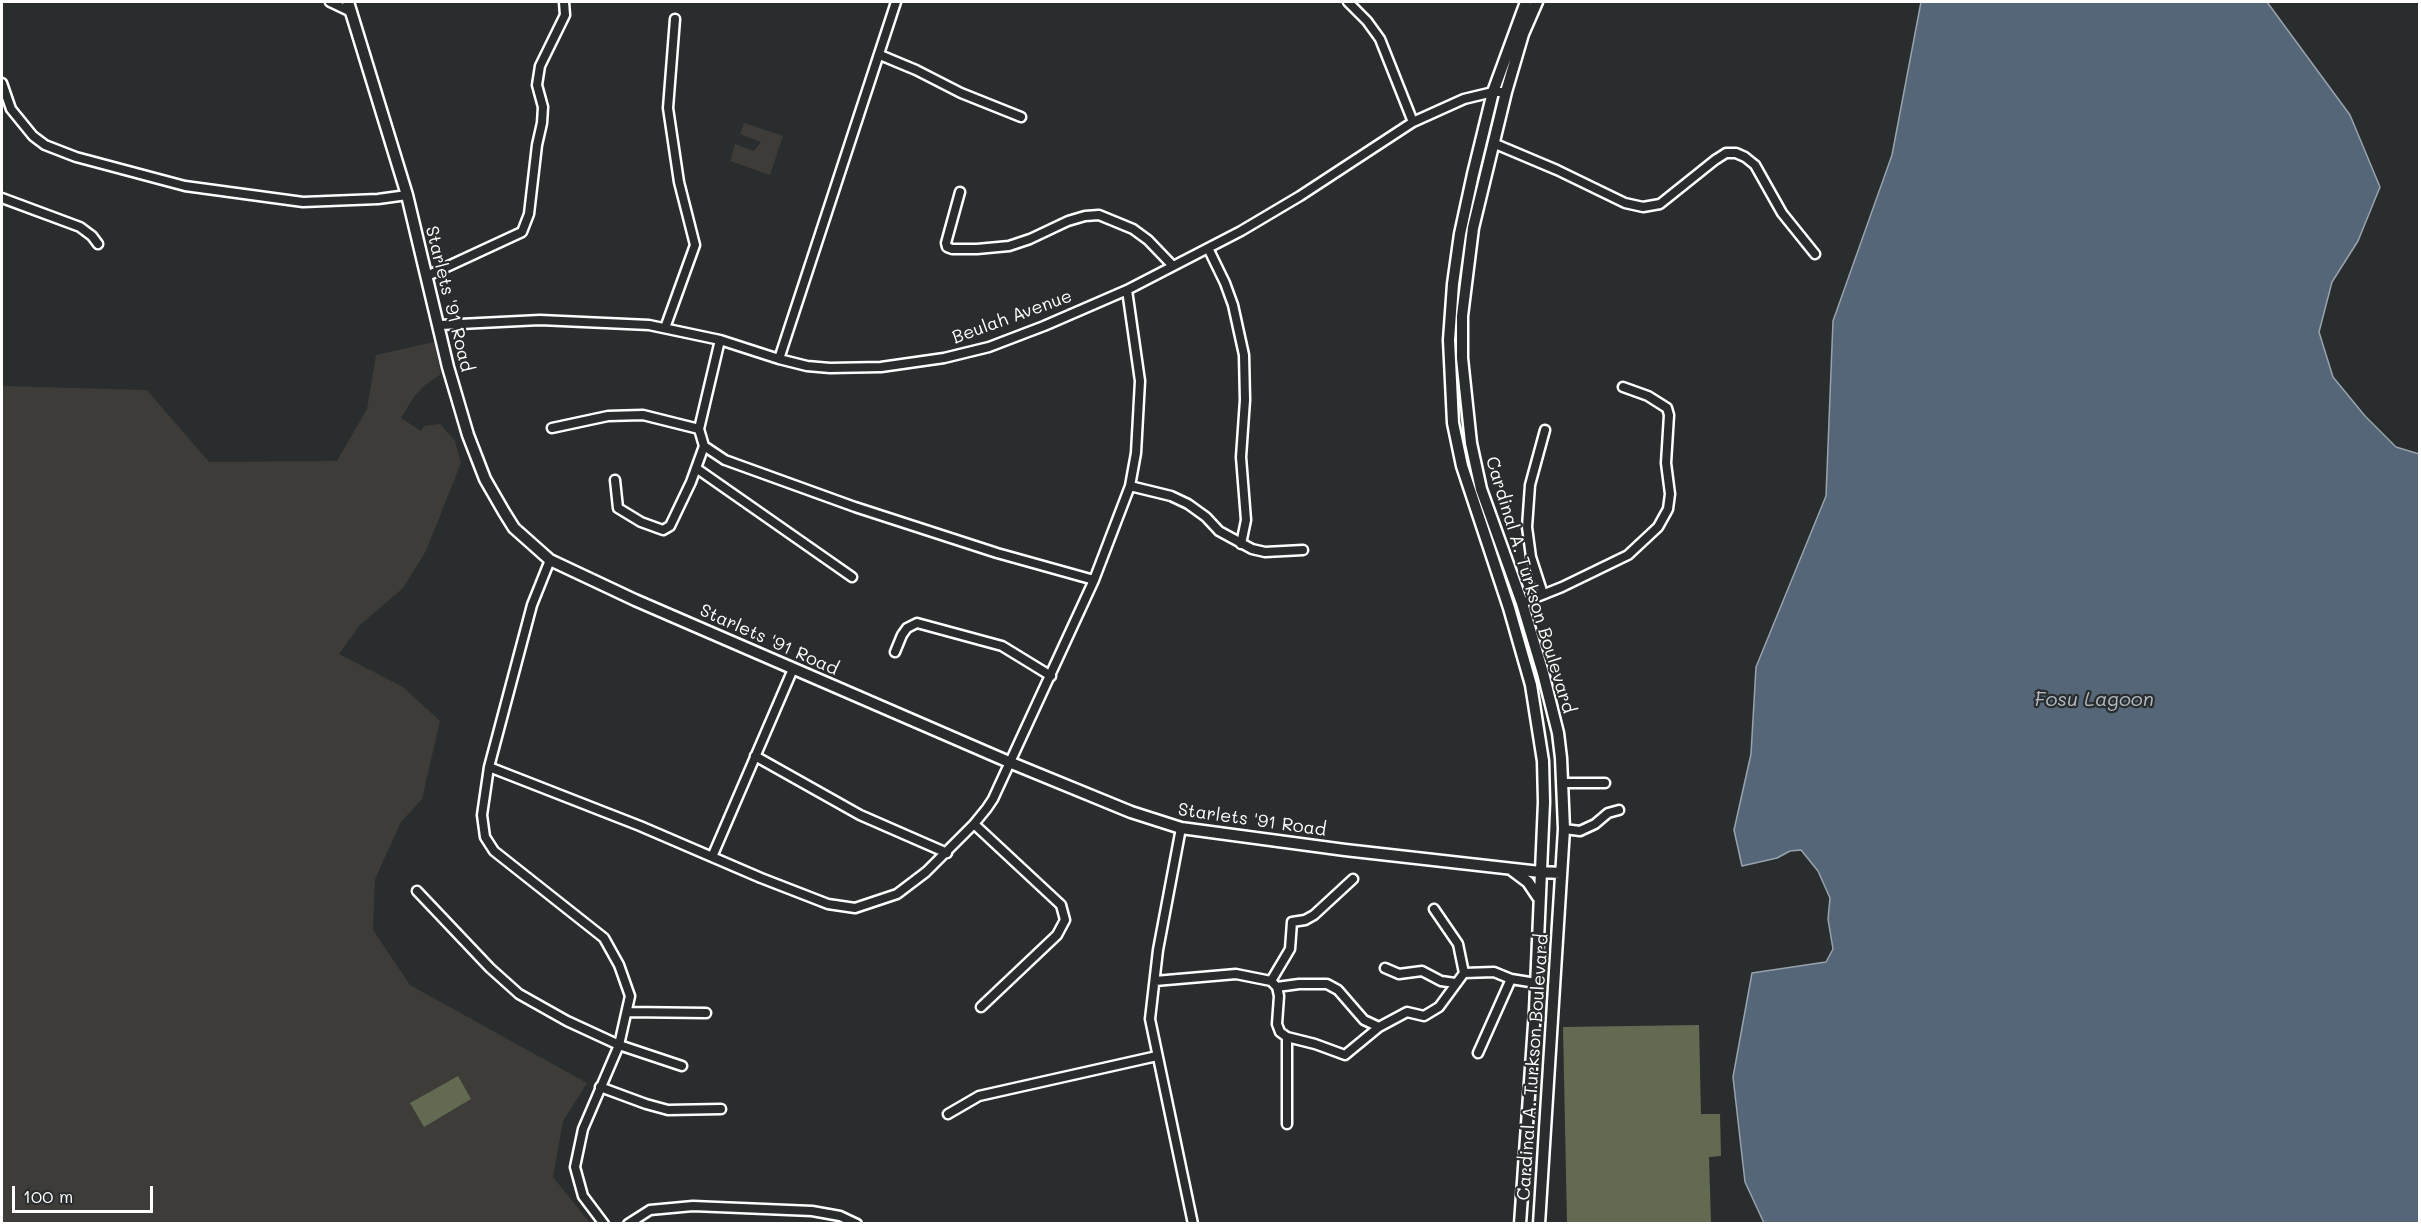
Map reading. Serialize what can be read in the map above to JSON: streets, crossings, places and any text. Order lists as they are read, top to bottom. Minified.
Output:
{"streets":{"street":["Starlets '91 Road","Beulah Avenue","Cardinal A. Turkson Boulevard"]},"crossings":[["Starlets '91 Road","Beulah Avenue"],["Starlets '91 Road","Cardinal A. Turkson Boulevard"],["Beulah Avenue","Cardinal A. Turkson Boulevard"]],"water":["Fosu Lagoon"],"scale_bar":"100 m"}
